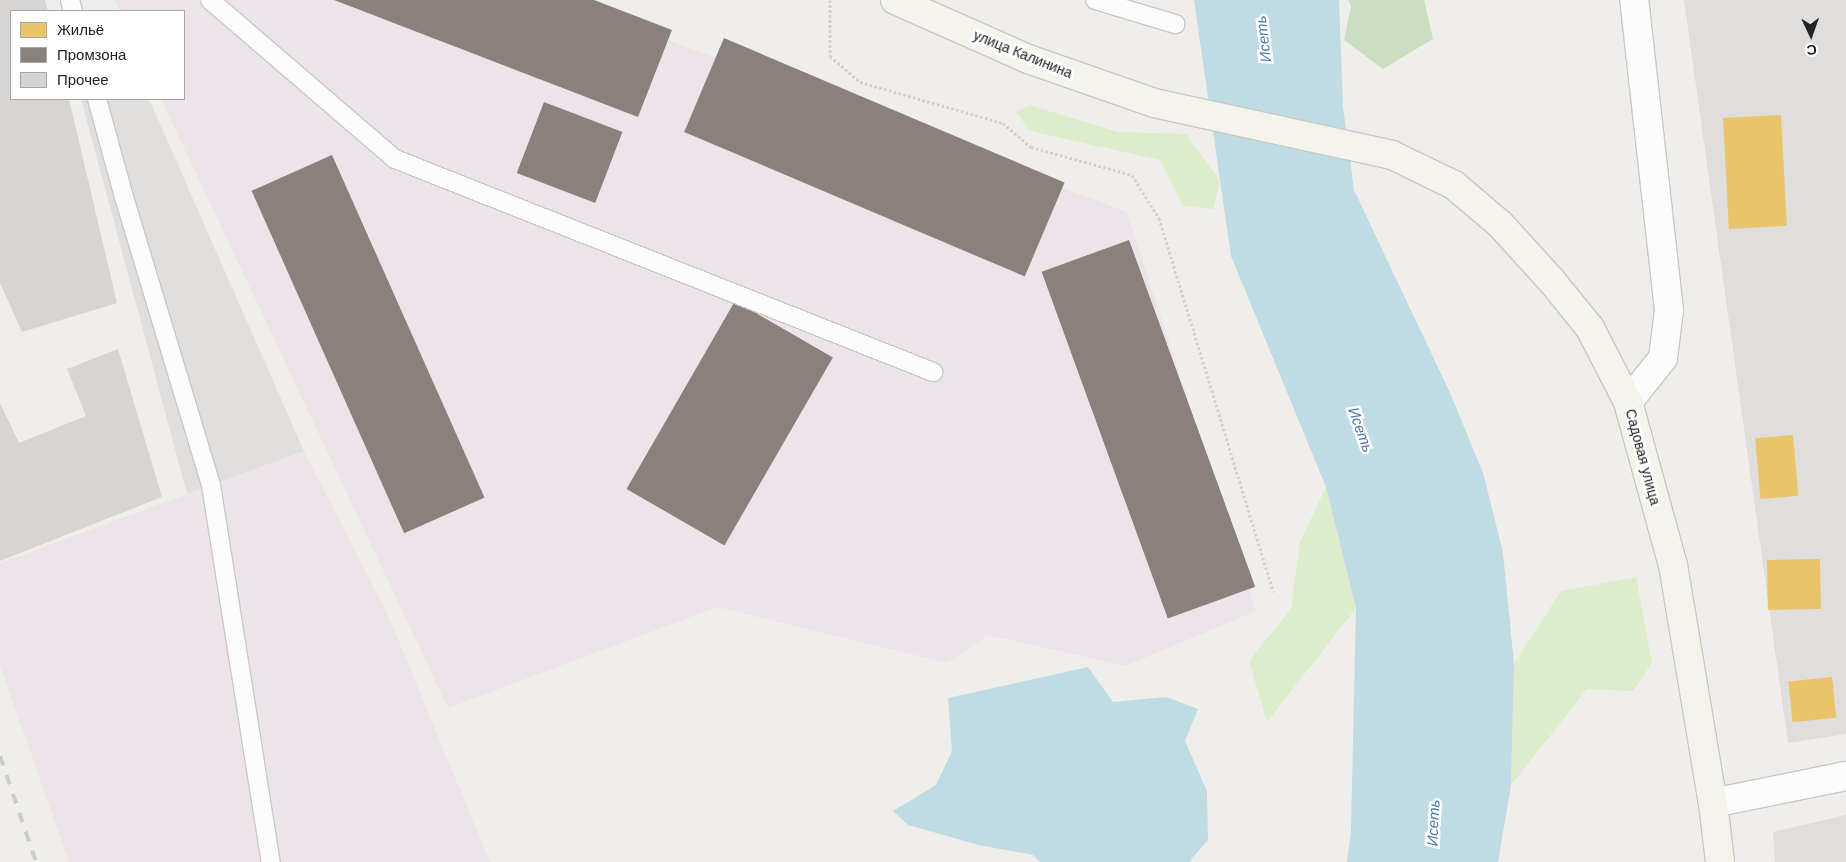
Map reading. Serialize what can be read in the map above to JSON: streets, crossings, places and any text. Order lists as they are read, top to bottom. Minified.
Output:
{"streets":{"main road":["улица Калинина","Садовая улица"]},"crossings":[["улица Калинина","Садовая улица"]],"water":["Исеть"],"legend":["Жильё","Промзона","Прочее"],"north":"bottom"}
